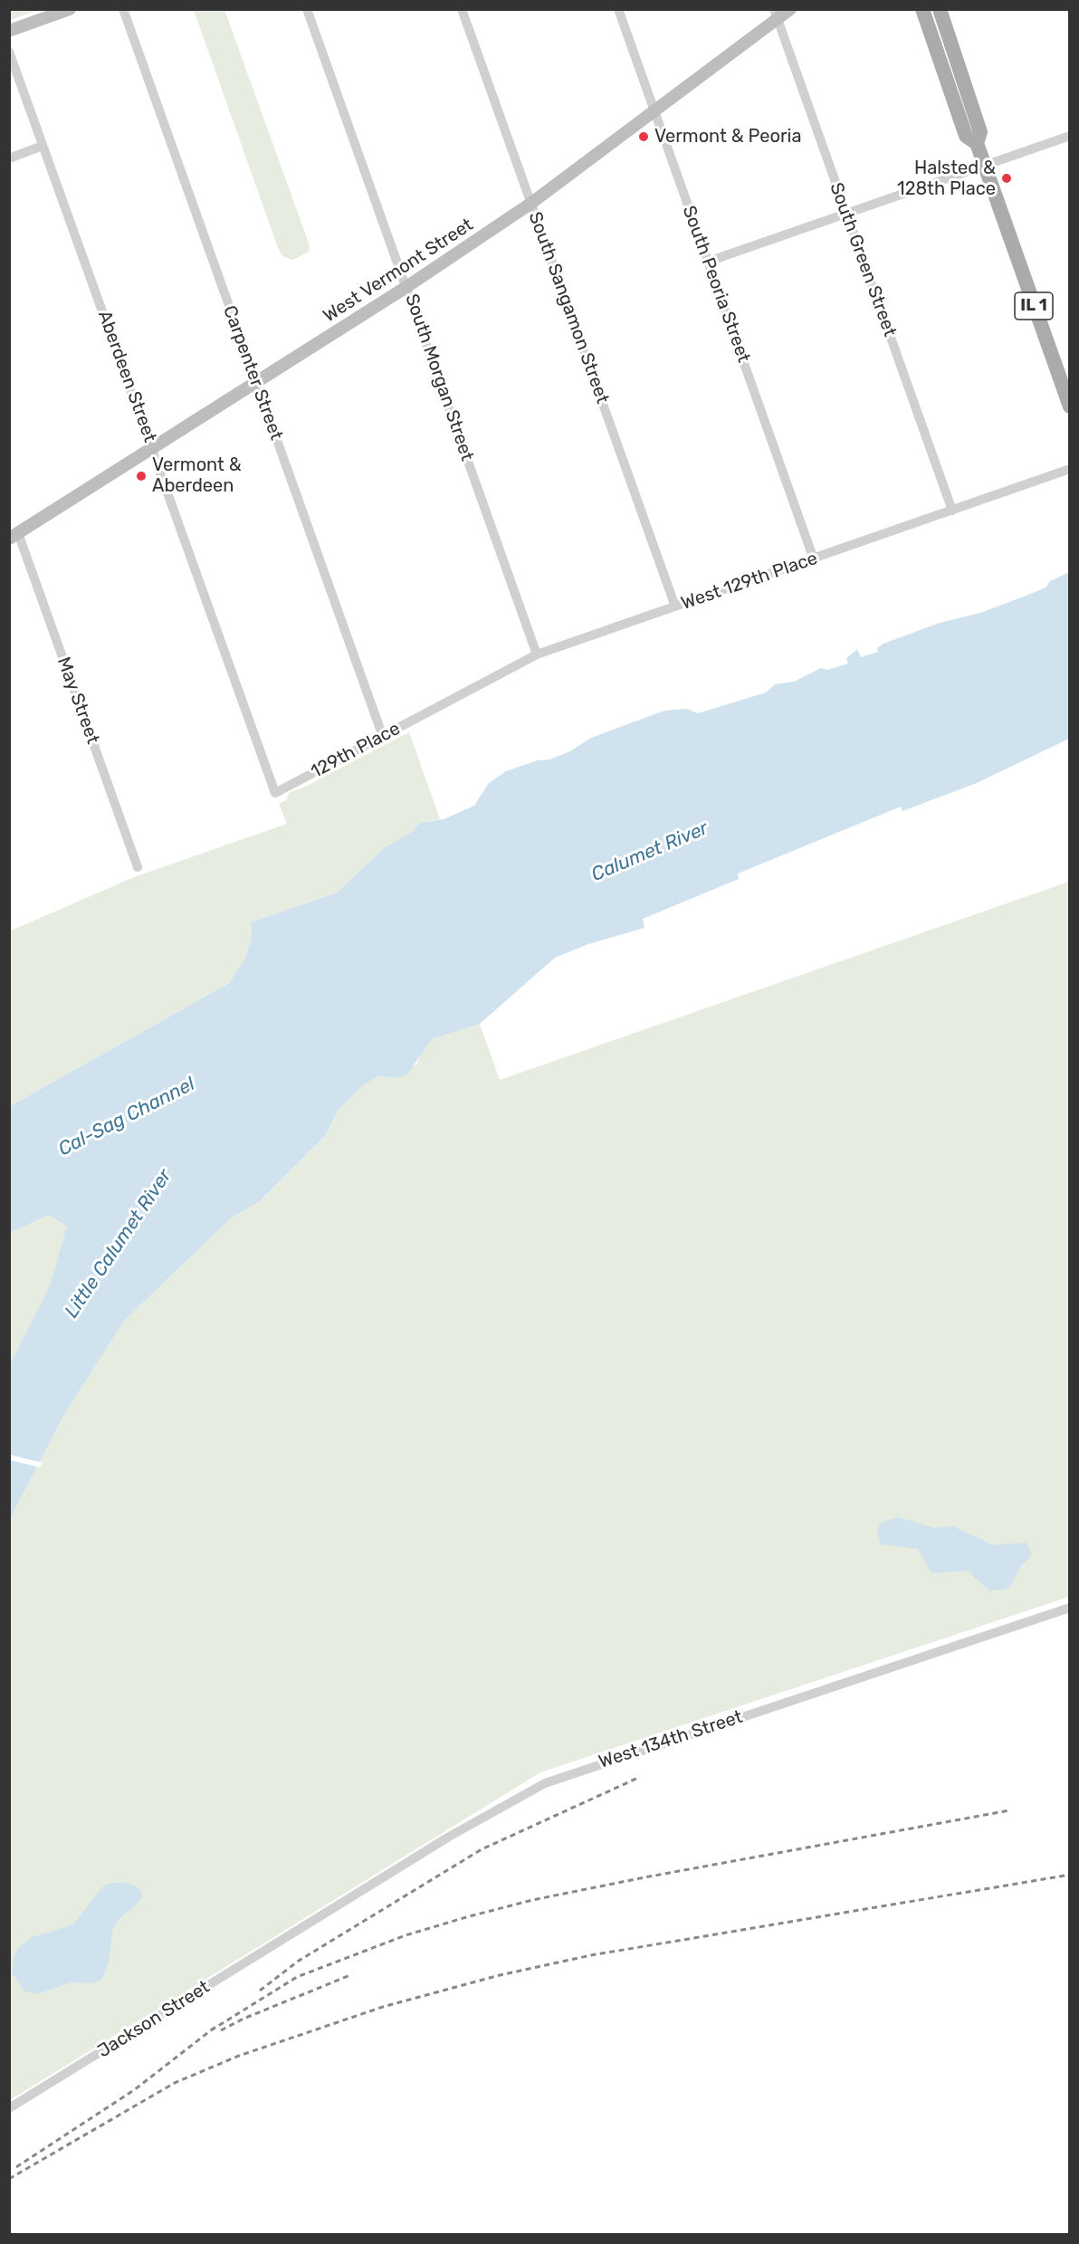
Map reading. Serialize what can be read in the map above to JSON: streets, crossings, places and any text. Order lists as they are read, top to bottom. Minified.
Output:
{"streets":{"main road":["IL 1"],"street":["South Green Street","West Vermont Street","South Peoria Street","South Sangamon Street","Carpenter Street","Aberdeen Street","South Morgan Street","West 129th Place","May Street","129th Place","West 134th Street","Jackson Street"]},"crossings":[["South Green Street","West Vermont Street"],["South Green Street","West 129th Place"],["West Vermont Street","South Peoria Street"],["West Vermont Street","South Sangamon Street"],["West Vermont Street","Carpenter Street"],["West Vermont Street","Aberdeen Street"],["West Vermont Street","South Morgan Street"],["West Vermont Street","May Street"],["South Peoria Street","West 129th Place"],["South Sangamon Street","West 129th Place"],["Carpenter Street","129th Place"],["Aberdeen Street","129th Place"],["South Morgan Street","West 129th Place"],["West 129th Place","129th Place"],["West 134th Street","Jackson Street"]],"water":["Calumet River","Cal-Sag Channel","Little Calumet River"],"places":["Vermont & Peoria","Halsted & 128th Place","Vermont & Aberdeen"]}
